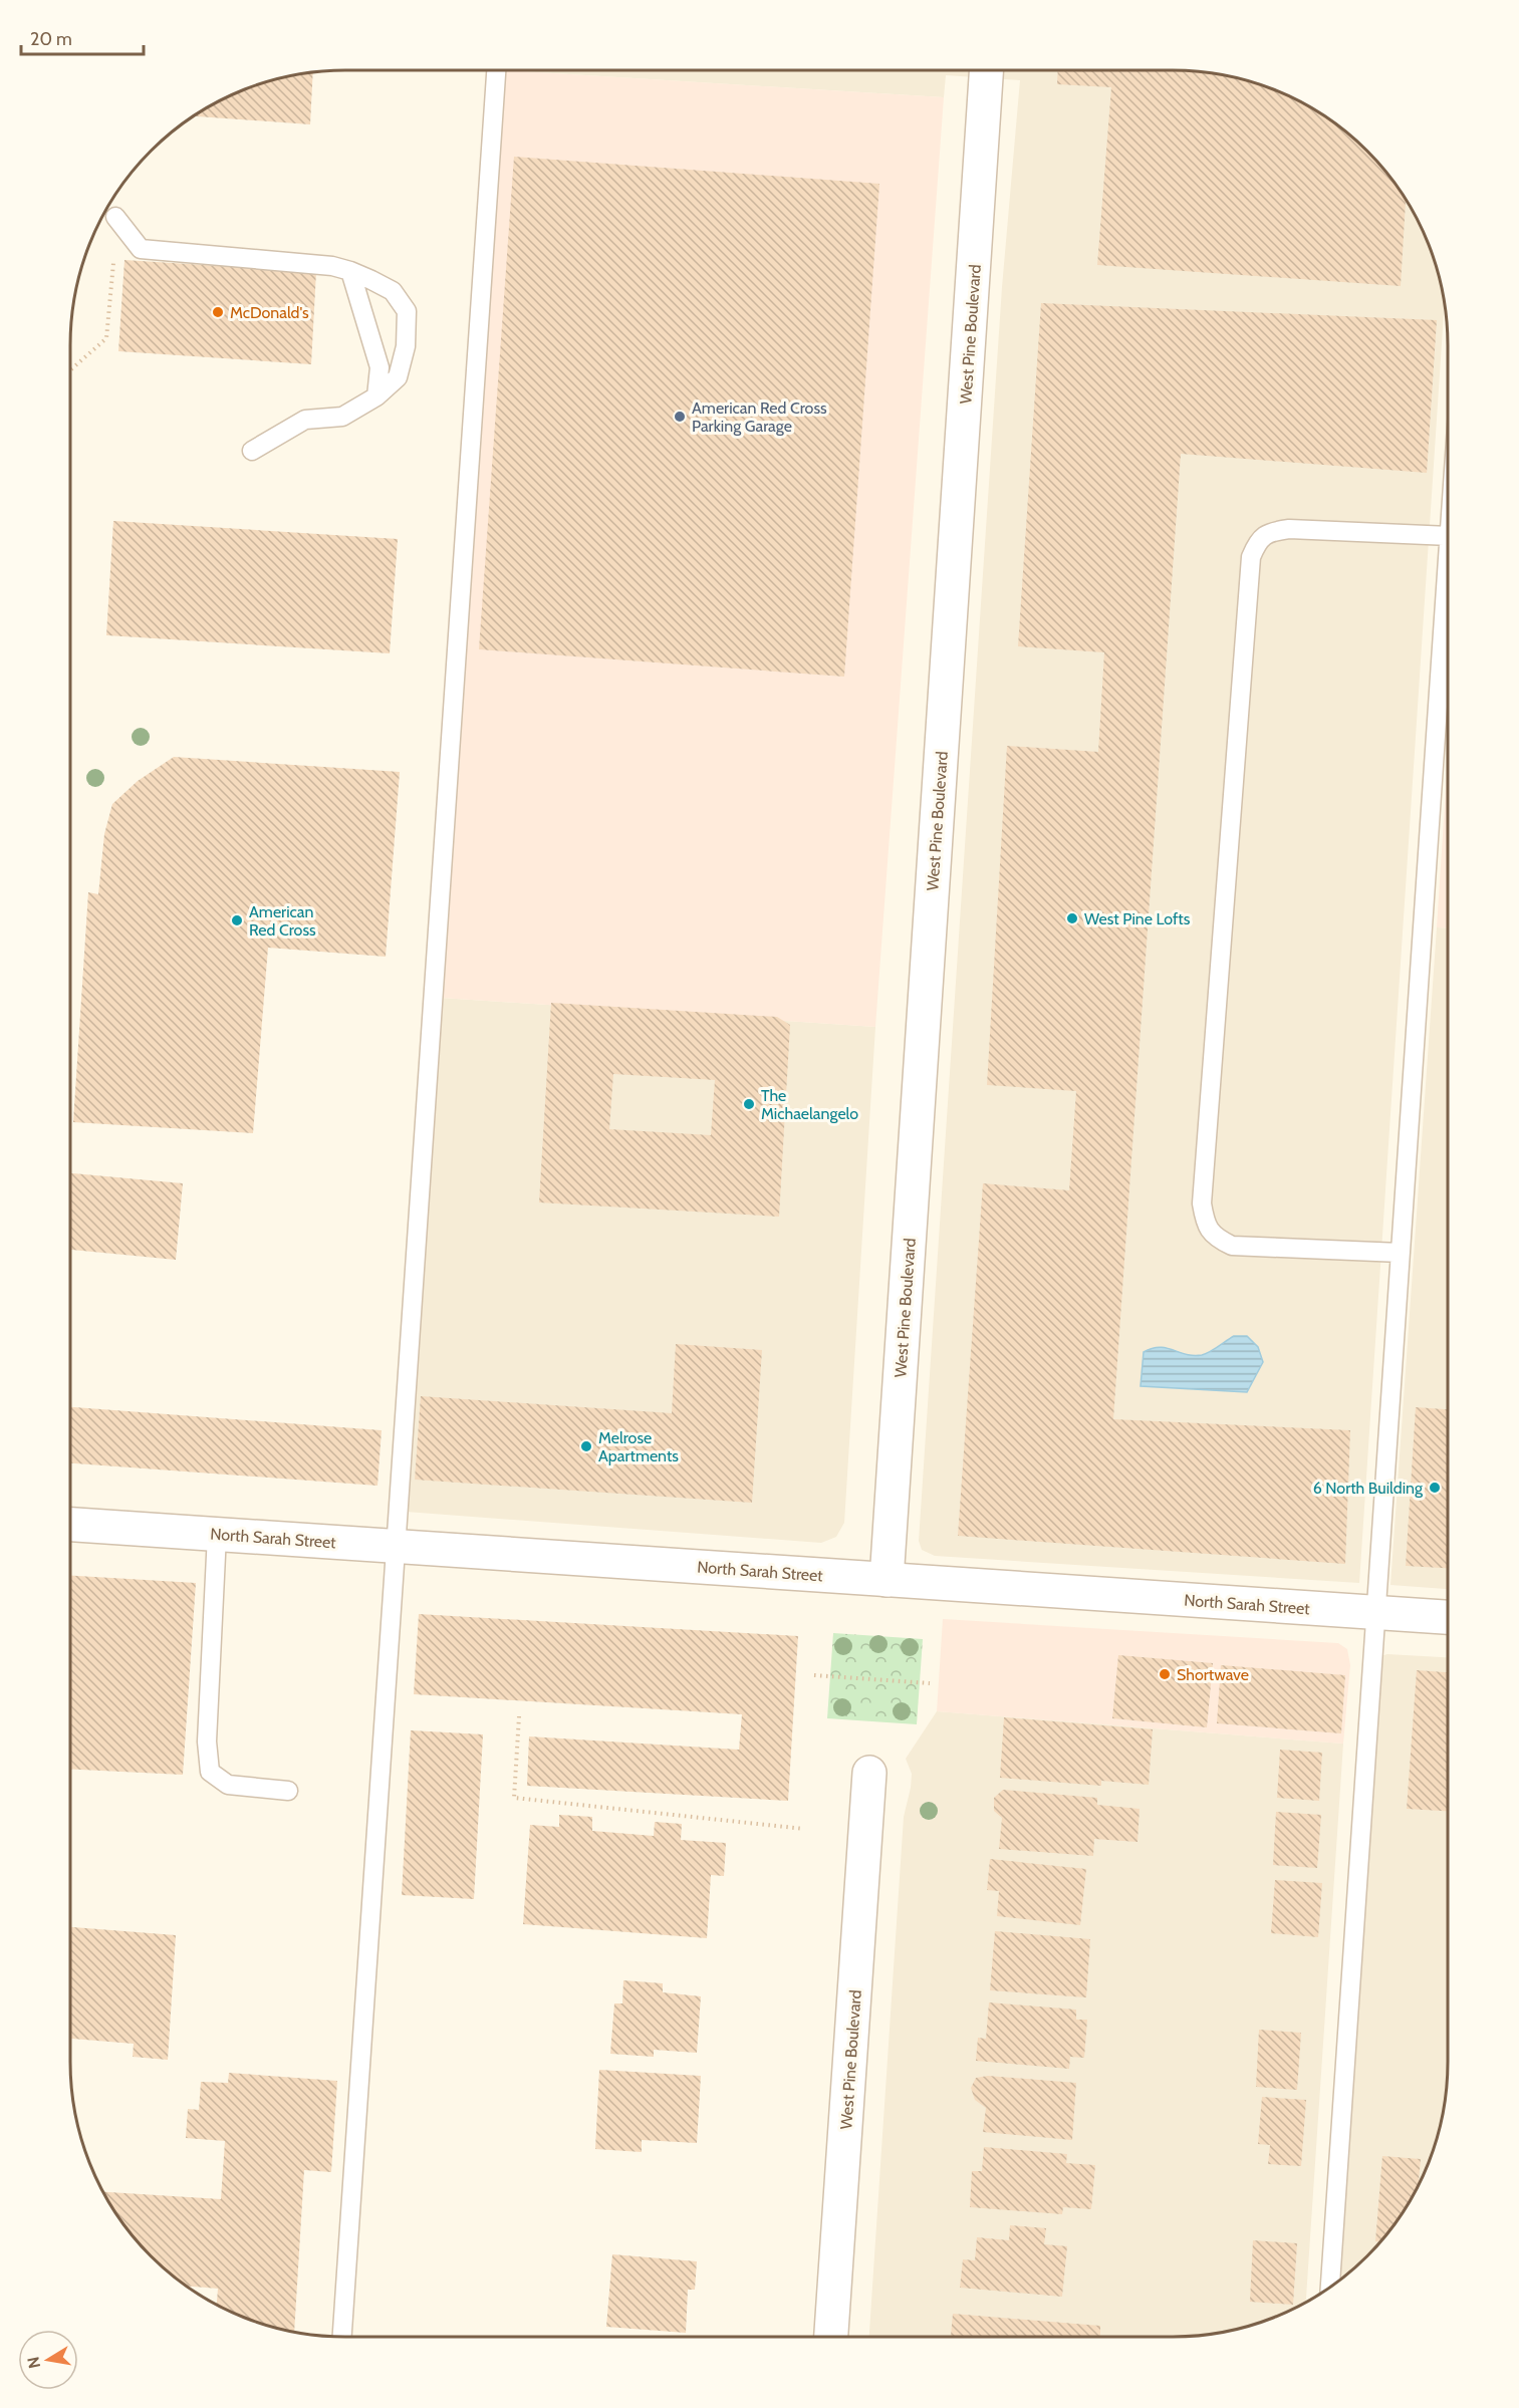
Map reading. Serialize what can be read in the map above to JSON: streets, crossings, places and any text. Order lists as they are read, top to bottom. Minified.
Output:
{"streets":{"street":["West Pine Boulevard","North Sarah Street"]},"crossings":[["West Pine Boulevard","North Sarah Street"]],"places":["McDonald's","American Red Cross Parking Garage","West Pine Lofts","American Red Cross","The Michaelangelo","Melrose Apartments","6 North Building","Shortwave"],"scale_bar":"20 m","north":"left"}
